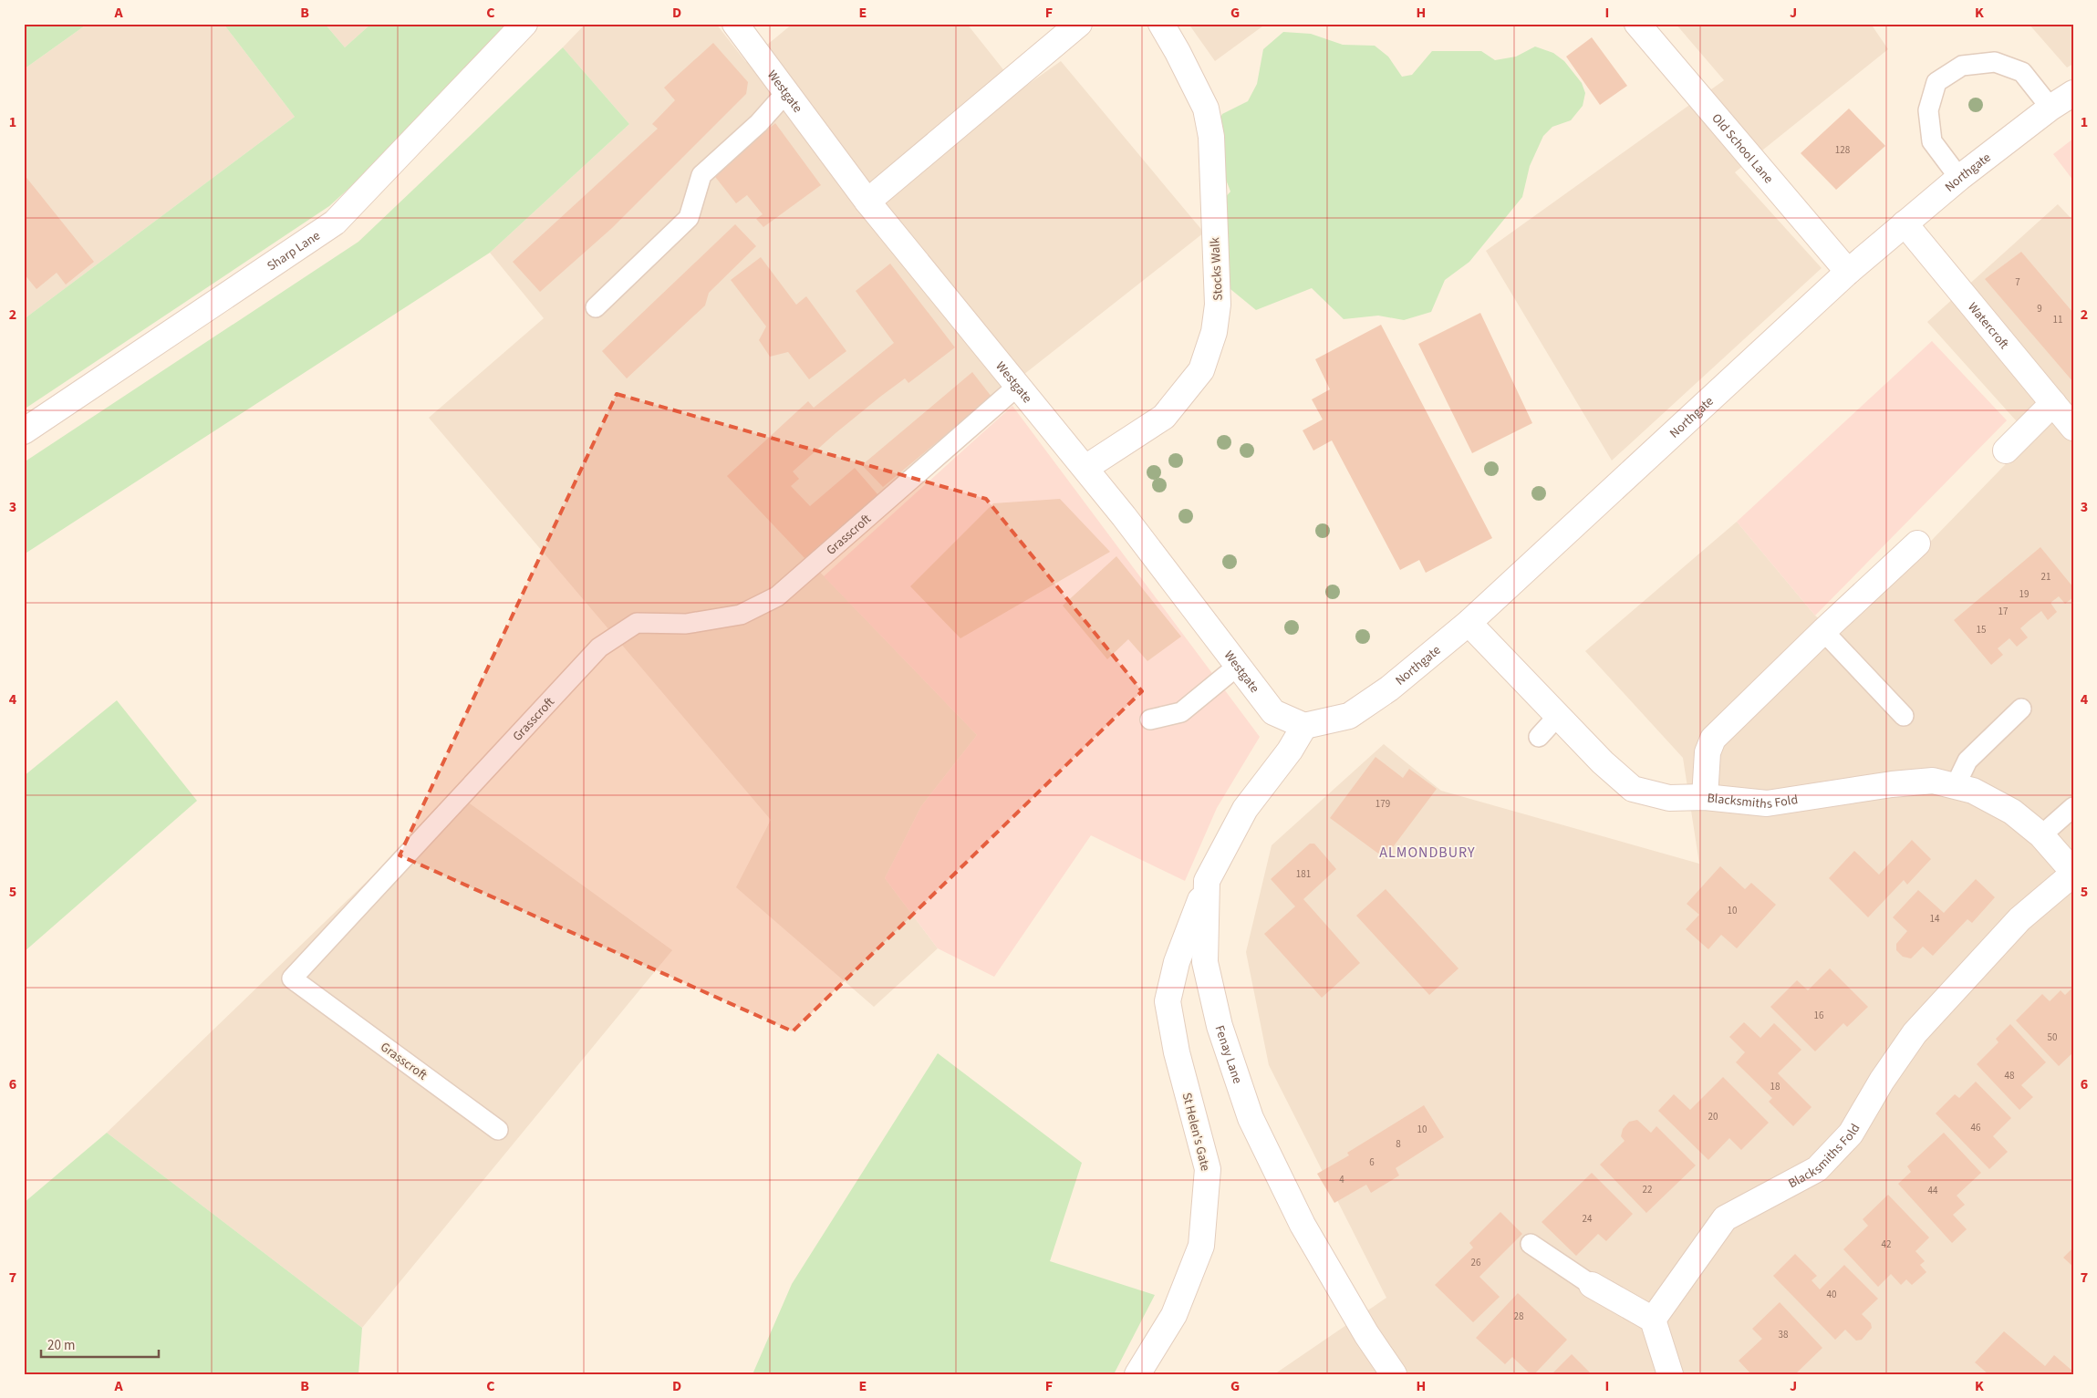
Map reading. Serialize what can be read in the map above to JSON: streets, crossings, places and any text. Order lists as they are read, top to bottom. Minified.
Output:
{"streets":{"street":["Westgate","Old School Lane","Northgate","Sharp Lane","Stocks Walk","Watercroft","Blacksmiths Fold","Fenay Lane","St Helen's Gate"],"lane":["Grasscroft"]},"crossings":[["Westgate","Northgate"],["Westgate","Stocks Walk"],["Westgate","Grasscroft"],["Westgate","Fenay Lane"],["Old School Lane","Northgate"],["Northgate","Watercroft"],["Northgate","Blacksmiths Fold"],["Northgate","Fenay Lane"],["Fenay Lane","St Helen's Gate"]],"districts":["ALMONDBURY"],"house_numbers":["128","7","9","11","21","19","17","15","179","181","10","14","16","50","48","18","20","46","10","8","6","4","22","44","24","42","26","40","28","38"],"scale_bar":"20 m","grid":{"columns":["A","B","C","D","E","F","G","H","I","J","K"],"rows":["1","2","3","4","5","6","7"]}}
